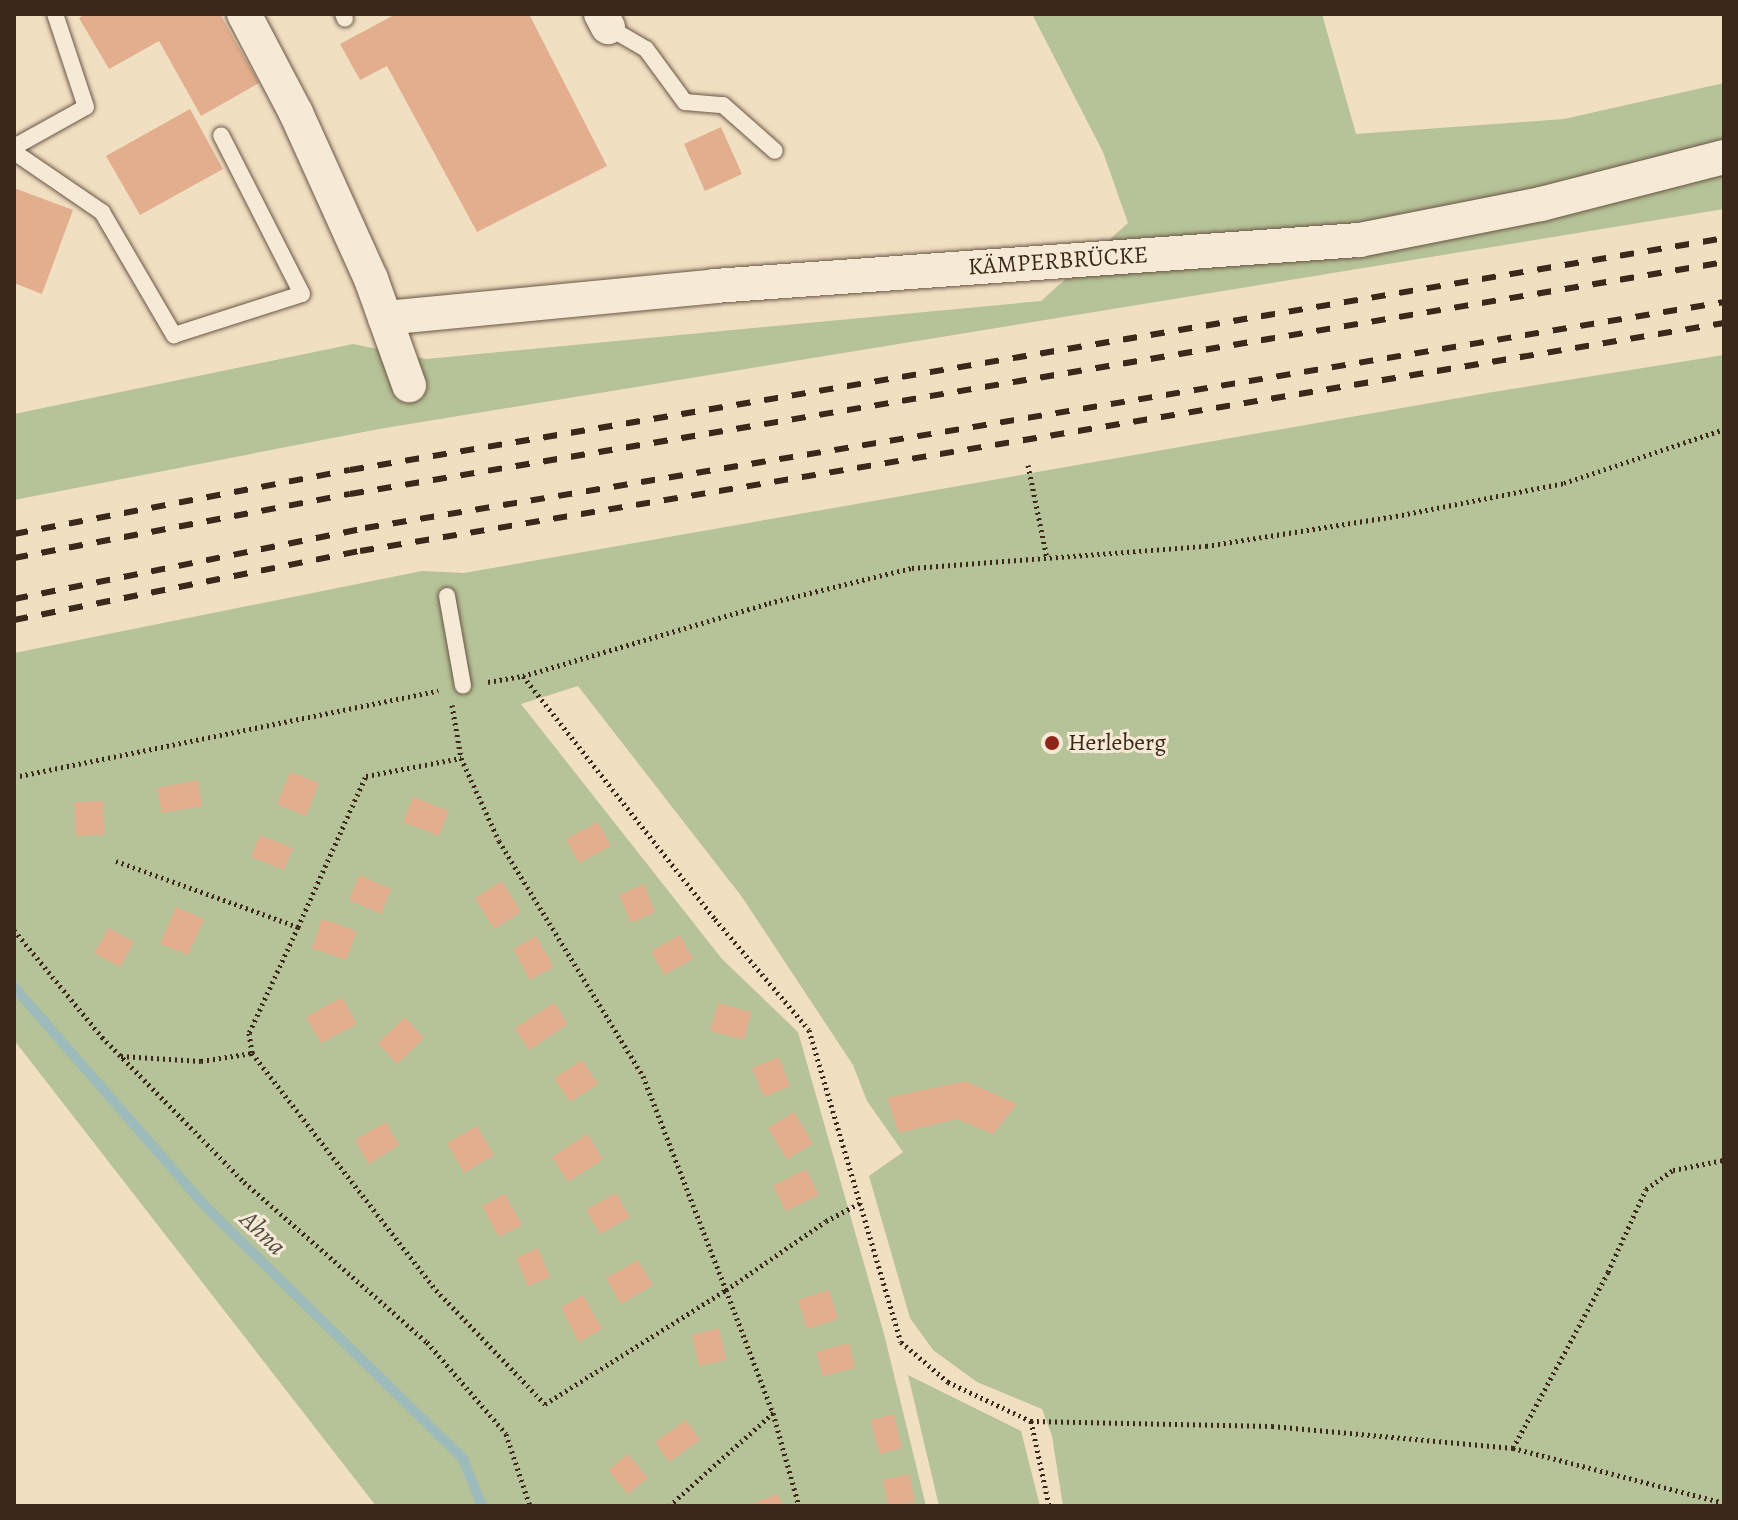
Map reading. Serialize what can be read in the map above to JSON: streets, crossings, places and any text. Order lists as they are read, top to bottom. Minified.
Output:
{"streets":{"street":["KÄMPERBRÜCKE"]},"water":["Ahna"],"places":["Herleberg"]}
